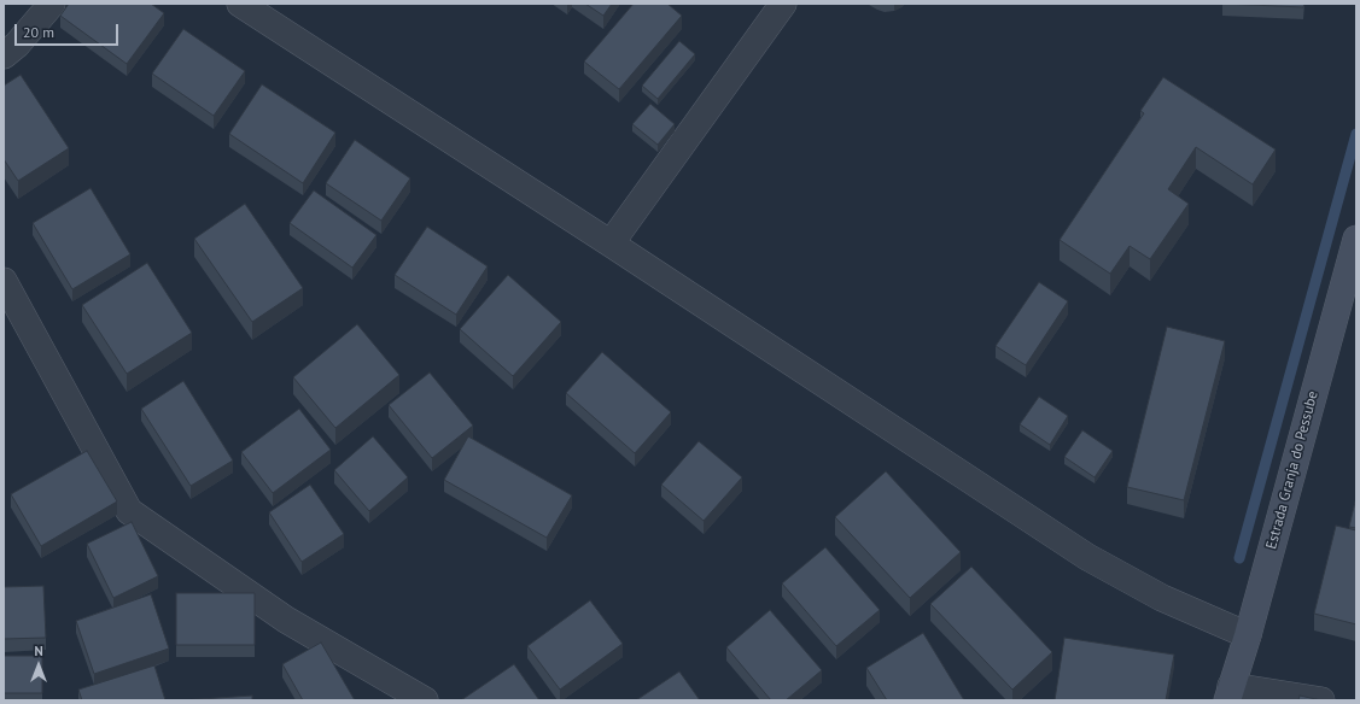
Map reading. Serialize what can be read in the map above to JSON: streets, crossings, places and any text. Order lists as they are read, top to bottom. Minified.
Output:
{"streets":{"main road":["Estrada Granja do Pessube"]},"scale_bar":"20 m","north":"top"}
